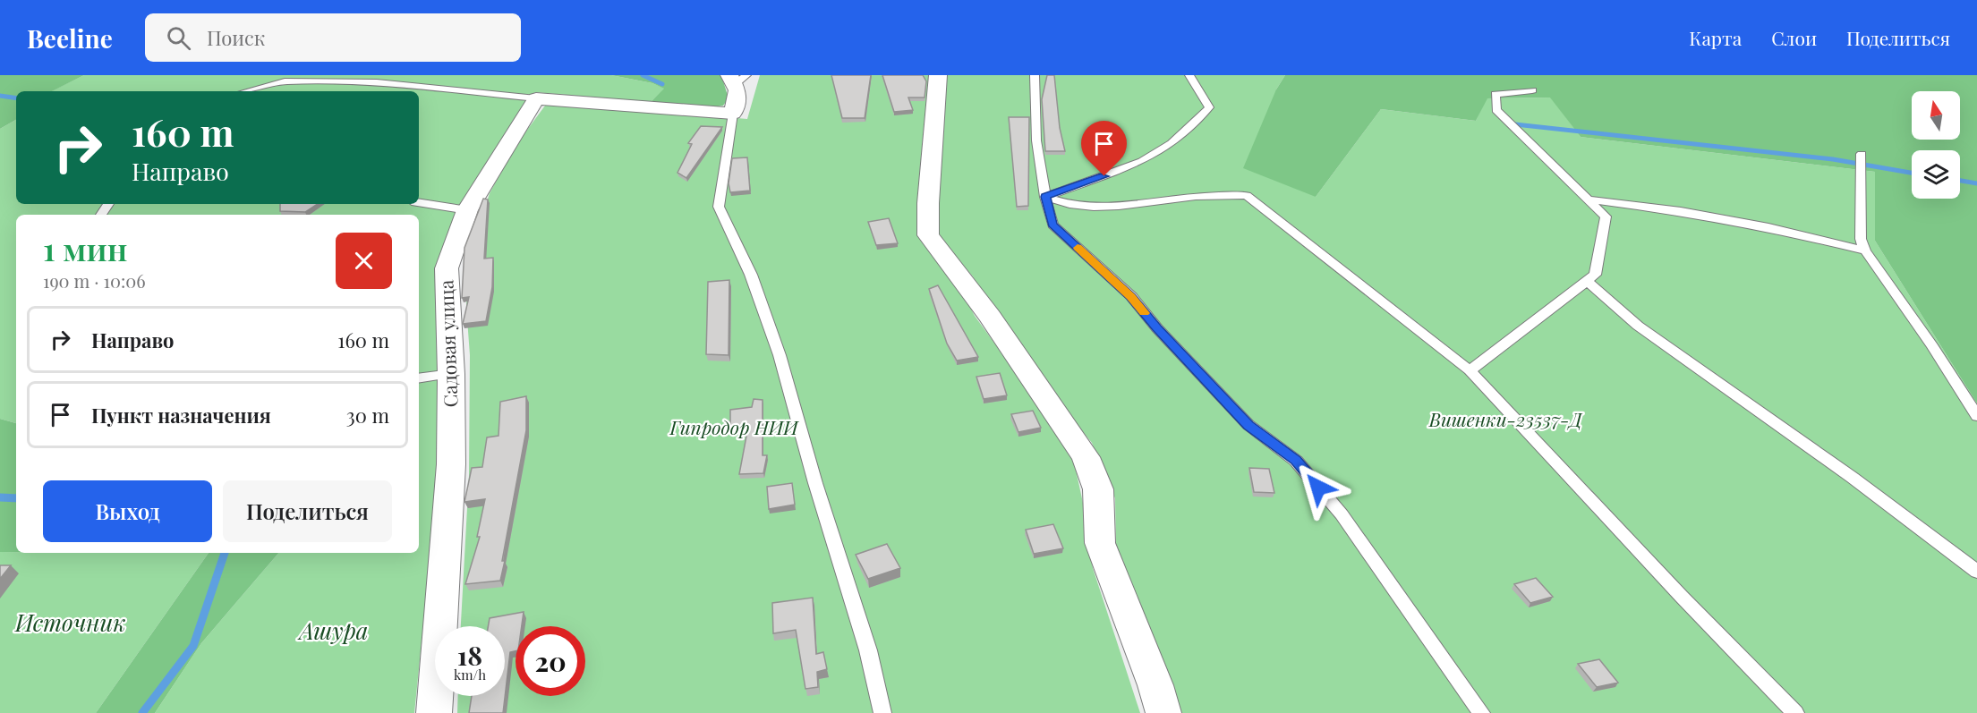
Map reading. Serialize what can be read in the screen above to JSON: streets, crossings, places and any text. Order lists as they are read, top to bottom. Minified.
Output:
{"streets":{"street":["Садовая улица"]},"parks":["Вишенки-23537-Д","Гипродор НИИ","Источник","Ашура"],"north":"top","page":{"header":"Beeline","search":"Поиск","nav":["Карта","Слои","Поделиться"],"turn":["160 m","Направо"],"heading":["1 мин","190 m · 10:06"],"list":[{"name":"Направо","value":"160 m"},{"name":"Пункт назначения","value":"30 m"}],"buttons":["Выход","Поделиться"],"speed":"18 km/h","limit":"20"}}
